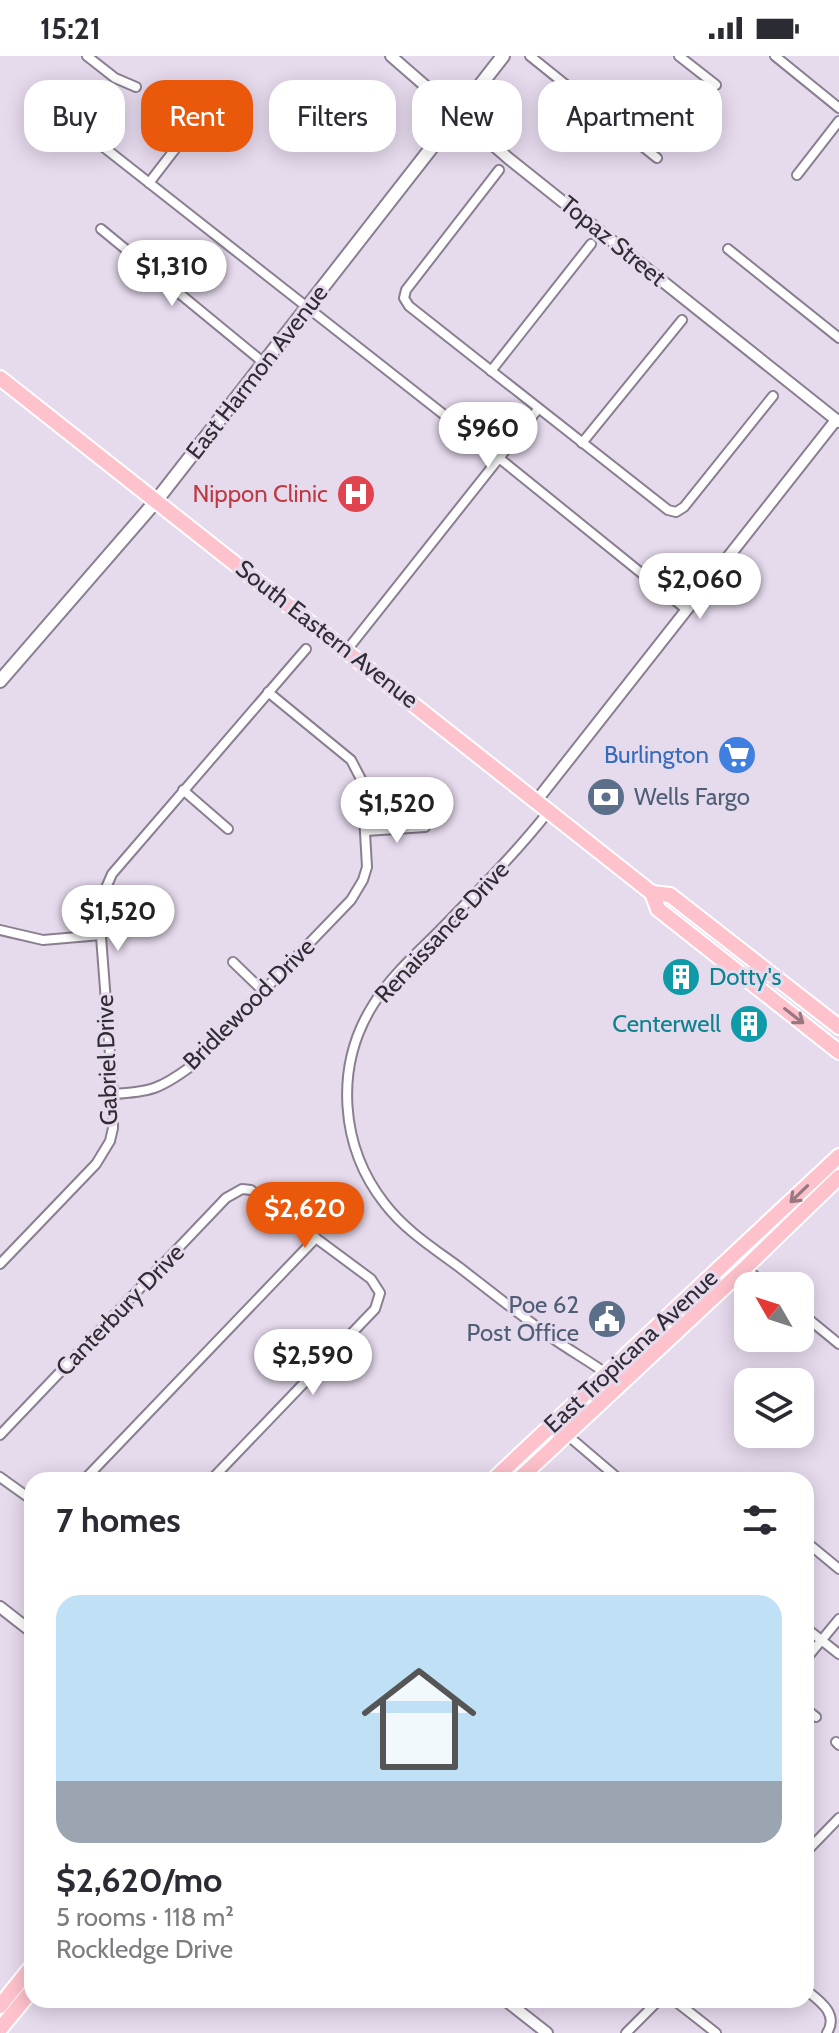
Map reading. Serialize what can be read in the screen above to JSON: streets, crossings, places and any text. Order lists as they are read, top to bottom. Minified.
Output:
{"streets":{"main road":["East Harmon Avenue","South Eastern Avenue","East Tropicana Avenue"],"street":["Topaz Street","Renaissance Drive","Bridlewood Drive","Gabriel Drive","Canterbury Drive"]},"crossings":[["East Harmon Avenue","South Eastern Avenue"],["South Eastern Avenue","Renaissance Drive"],["Renaissance Drive","East Tropicana Avenue"],["Bridlewood Drive","Gabriel Drive"]],"places":{"hospital":["Nippon Clinic"],"supermarket":["Burlington"],"bank":["Wells Fargo"],"building":["Dotty's","Centerwell"],"public building":["Poe 62 Post Office"]},"north":"top left","page":{"status":"15:21","chip":["Buy","Rent","Filters","New","Apartment"],"price":["$1,310","$960","$2,060","$1,520","$1,520","$2,620","$2,590"],"heading":"7 homes","list":[{"name":"$2,620/mo","note":"5 rooms · 118 m² · Rockledge Drive"}]}}
